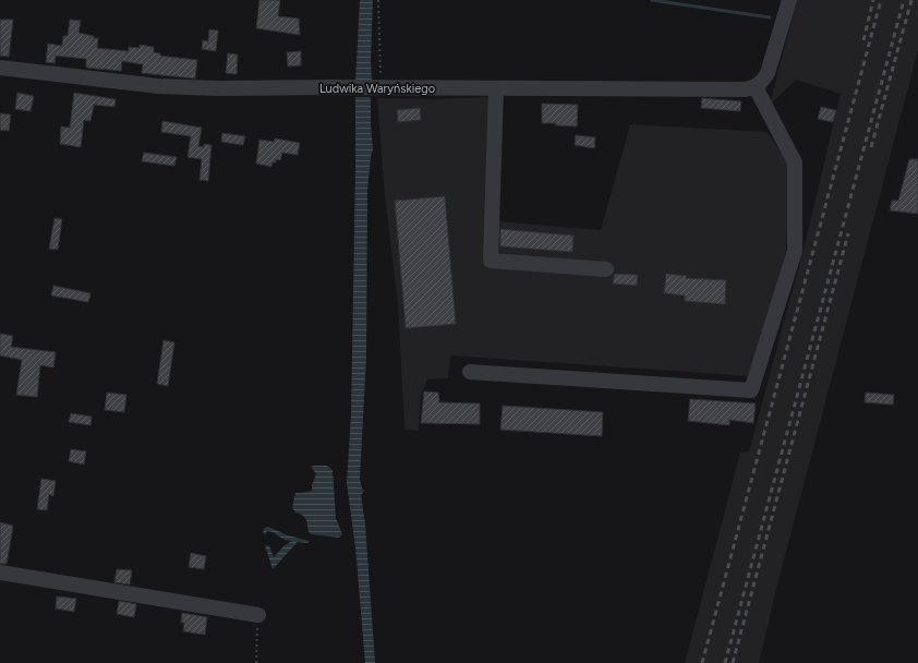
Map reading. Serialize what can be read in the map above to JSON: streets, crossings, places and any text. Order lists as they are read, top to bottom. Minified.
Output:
{"streets":{"street":["Ludwika Waryńskiego"]}}
